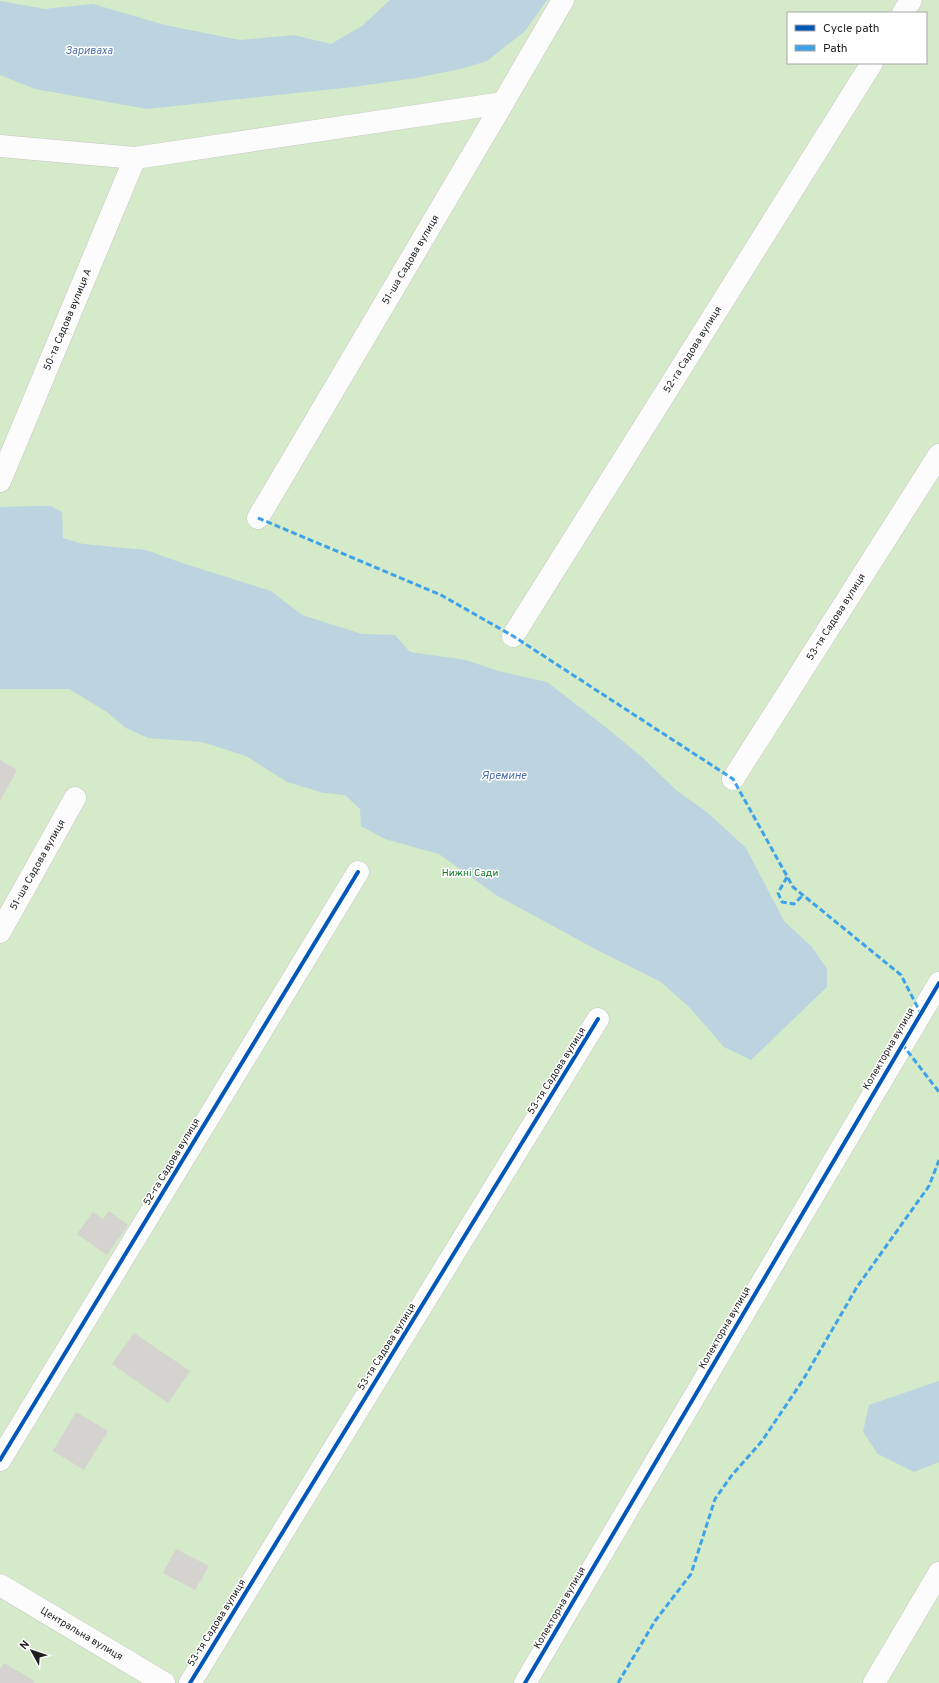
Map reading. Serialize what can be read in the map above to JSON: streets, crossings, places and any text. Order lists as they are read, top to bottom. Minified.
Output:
{"streets":{"street":["51-ша Садова вулиця","50-та Садова вулиця А","52-га Садова вулиця","53-тя Садова вулиця","Колекторна вулиця","Центральна вулиця"]},"water":["Зариваха","Яремине"],"parks":["Нижні Сади"],"legend":["Cycle path","Path"],"north":"top left"}
